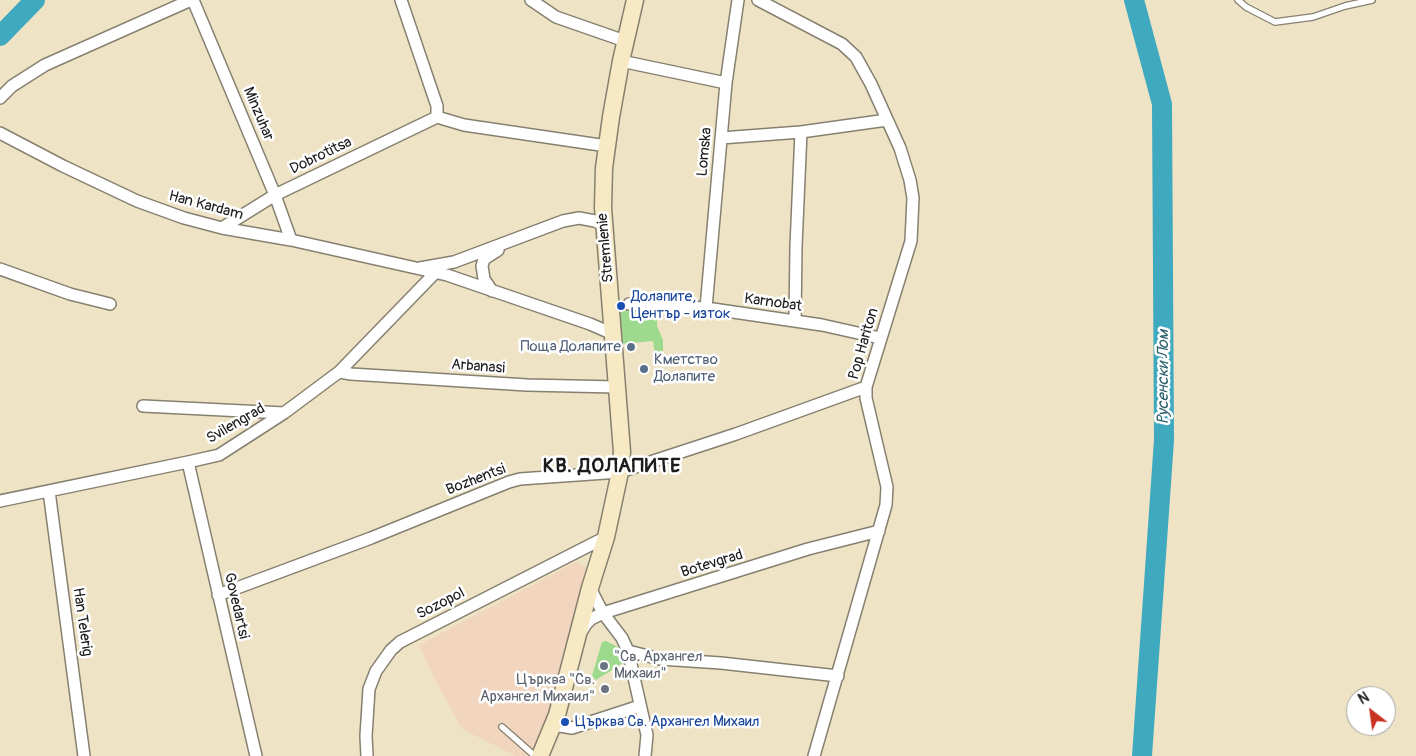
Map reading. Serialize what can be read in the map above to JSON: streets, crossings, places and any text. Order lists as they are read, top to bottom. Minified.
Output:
{"streets":{"street":["Minzuhar","Lomska","Dobrotitsa","Han Kardam","Stremlenie","Karnobat","Pop Hariton","Arbanasi","Svilengrad","Bozhentsi","Botevgrad","Sozopol","Govedartsi","Han Telerig"]},"crossings":[["Minzuhar","Dobrotitsa"],["Minzuhar","Han Kardam"],["Lomska","Karnobat"],["Dobrotitsa","Han Kardam"],["Stremlenie","Arbanasi"],["Stremlenie","Bozhentsi"],["Stremlenie","Botevgrad"],["Stremlenie","Sozopol"],["Karnobat","Pop Hariton"],["Pop Hariton","Bozhentsi"],["Pop Hariton","Botevgrad"],["Arbanasi","Svilengrad"],["Svilengrad","Govedartsi"],["Svilengrad","Han Telerig"],["Bozhentsi","Govedartsi"]],"districts":["КВ. ДОЛАПИТЕ"],"water":["Русенски Лом"],"places":["Долапите, Център - изток","Поща Долапите","Кметство Долапите","\"Св. Архангел Михаил\"","Църква \"Св. Архангел Михаил\"","Църква Св. Архангел Михаил"],"north":"top left"}
